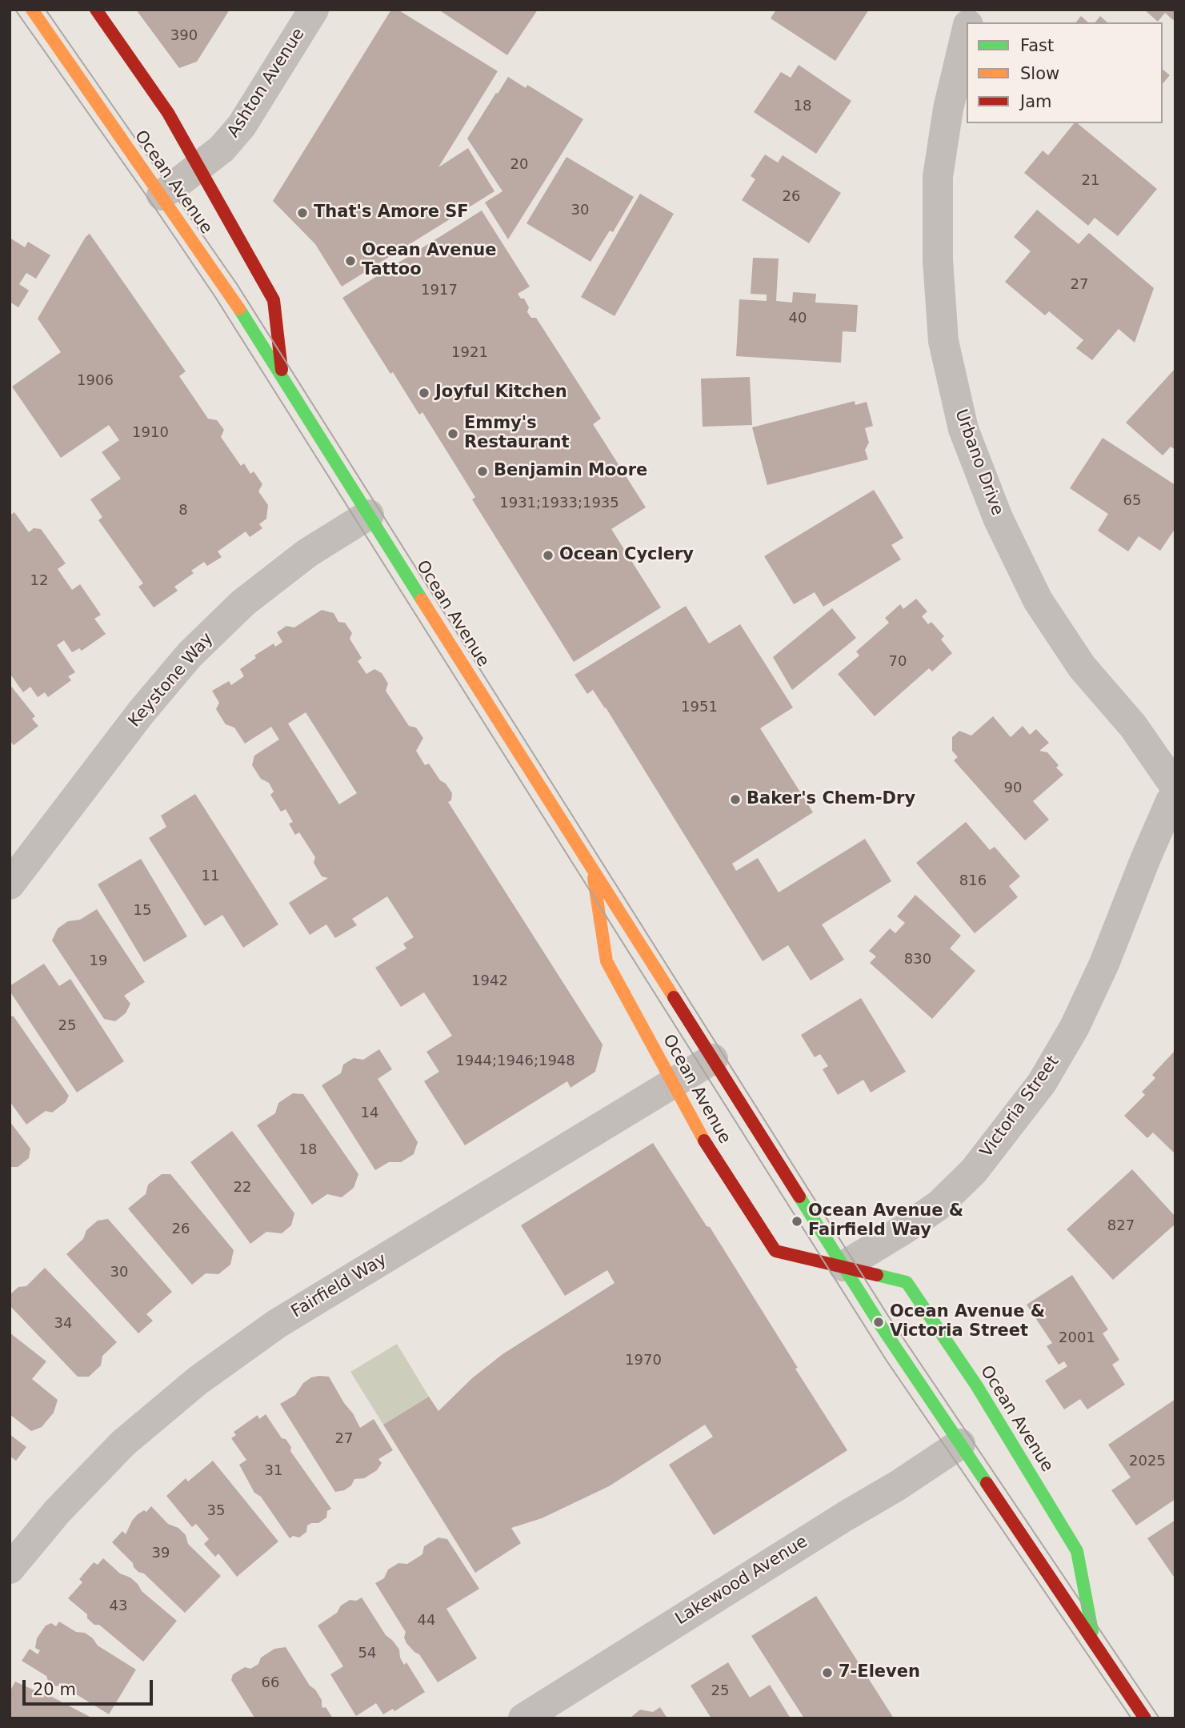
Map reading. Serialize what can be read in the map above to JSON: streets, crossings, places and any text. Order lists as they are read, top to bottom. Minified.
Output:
{"streets":{"main road":["Ocean Avenue"],"street":["Ashton Avenue","Urbano Drive","Keystone Way","Victoria Street","Fairfield Way","Lakewood Avenue"]},"crossings":[["Ashton Avenue","Ocean Avenue"],["Ocean Avenue","Keystone Way"],["Ocean Avenue","Victoria Street"],["Ocean Avenue","Fairfield Way"],["Ocean Avenue","Lakewood Avenue"],["Urbano Drive","Victoria Street"]],"places":["That's Amore SF","Ocean Avenue Tattoo","Joyful Kitchen","Emmy's Restaurant","Benjamin Moore","Ocean Cyclery","Baker's Chem-Dry","Ocean Avenue & Fairfield Way","Ocean Avenue & Victoria Street","7-Eleven"],"house_numbers":["390","18","20","21","26","30","27","1917","40","1921","1906","1910","65","1931;1933;1935","8","12","70","1951","90","11","816","15","830","19","1942","25","1944;1946;1948","14","18","22","827","26","30","34","2001","1970","27","2025","31","35","39","43","44","54","66","25"],"legend":["Fast","Slow","Jam"],"scale_bar":"20 m"}
